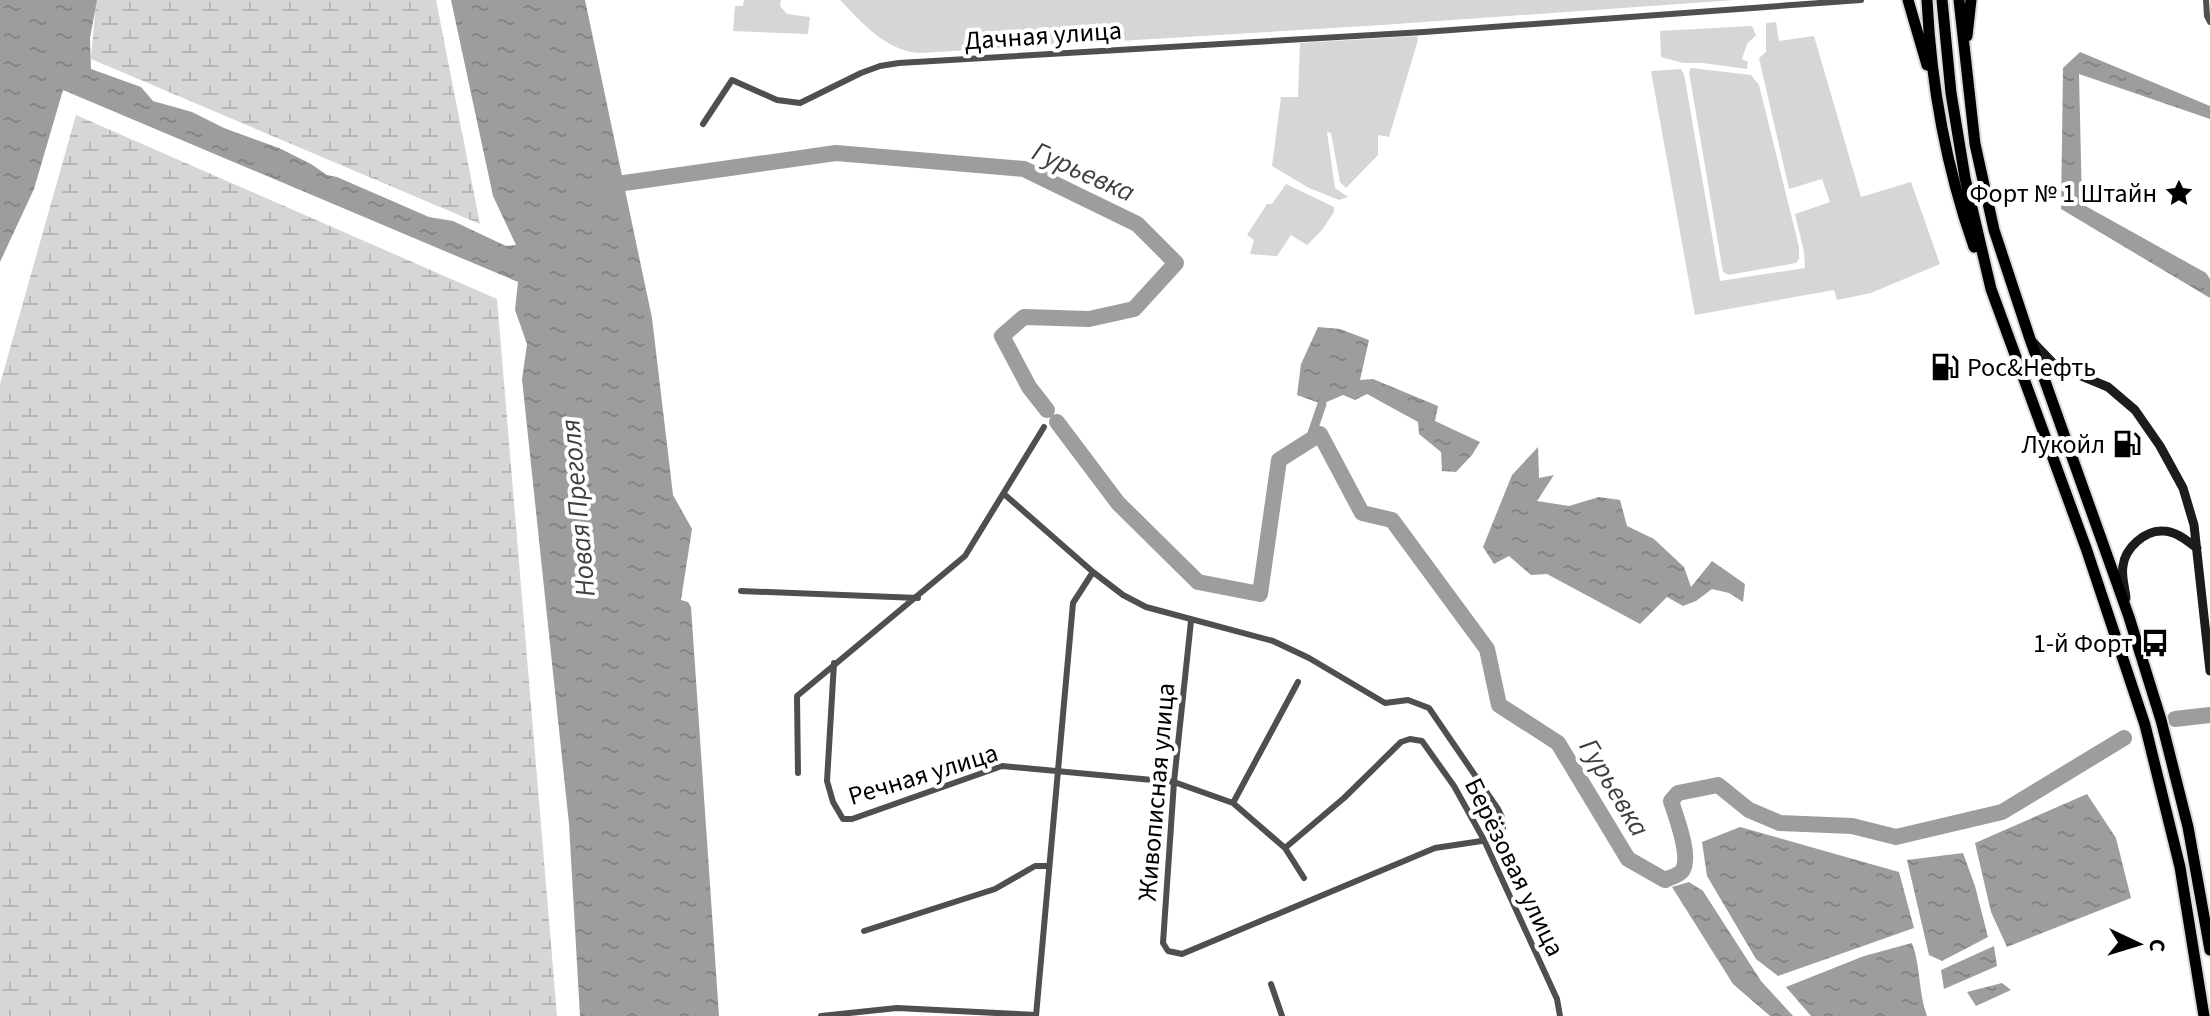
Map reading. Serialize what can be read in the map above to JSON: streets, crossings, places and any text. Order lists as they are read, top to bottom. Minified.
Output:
{"streets":{"street":["Дачная улица","Речная улица","Живописная улица","Берёзовая улица"]},"crossings":[["Речная улица","Живописная улица"],["Живописная улица","Берёзовая улица"]],"water":["Гурьевка","Новая Преголя"],"places":{"place":["Форт № 1 Штайн"],"fuel station":["Рос&Нефть","Лукойл"],"bus stop":["1-й Форт"]},"north":"right"}
